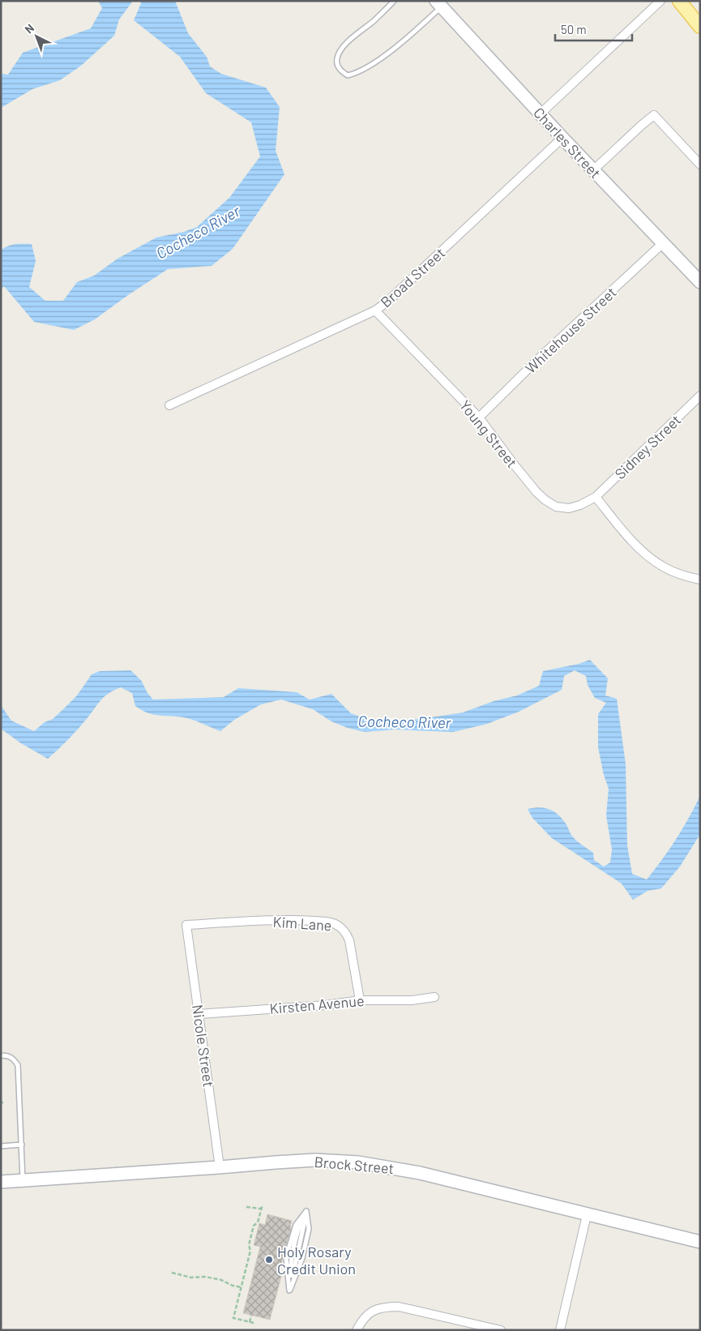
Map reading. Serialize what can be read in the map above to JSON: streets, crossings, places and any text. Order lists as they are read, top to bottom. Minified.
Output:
{"streets":{"street":["Charles Street","Broad Street","Whitehouse Street","Young Street","Sidney Street","Kim Lane","Kirsten Avenue","Nicole Street","Brock Street"]},"crossings":[["Charles Street","Broad Street"],["Charles Street","Whitehouse Street"],["Broad Street","Young Street"],["Whitehouse Street","Young Street"],["Young Street","Sidney Street"],["Kim Lane","Kirsten Avenue"],["Kim Lane","Nicole Street"],["Kirsten Avenue","Nicole Street"],["Nicole Street","Brock Street"]],"water":["Cocheco River"],"places":["Holy Rosary Credit Union"],"scale_bar":"50 m","north":"top left"}
